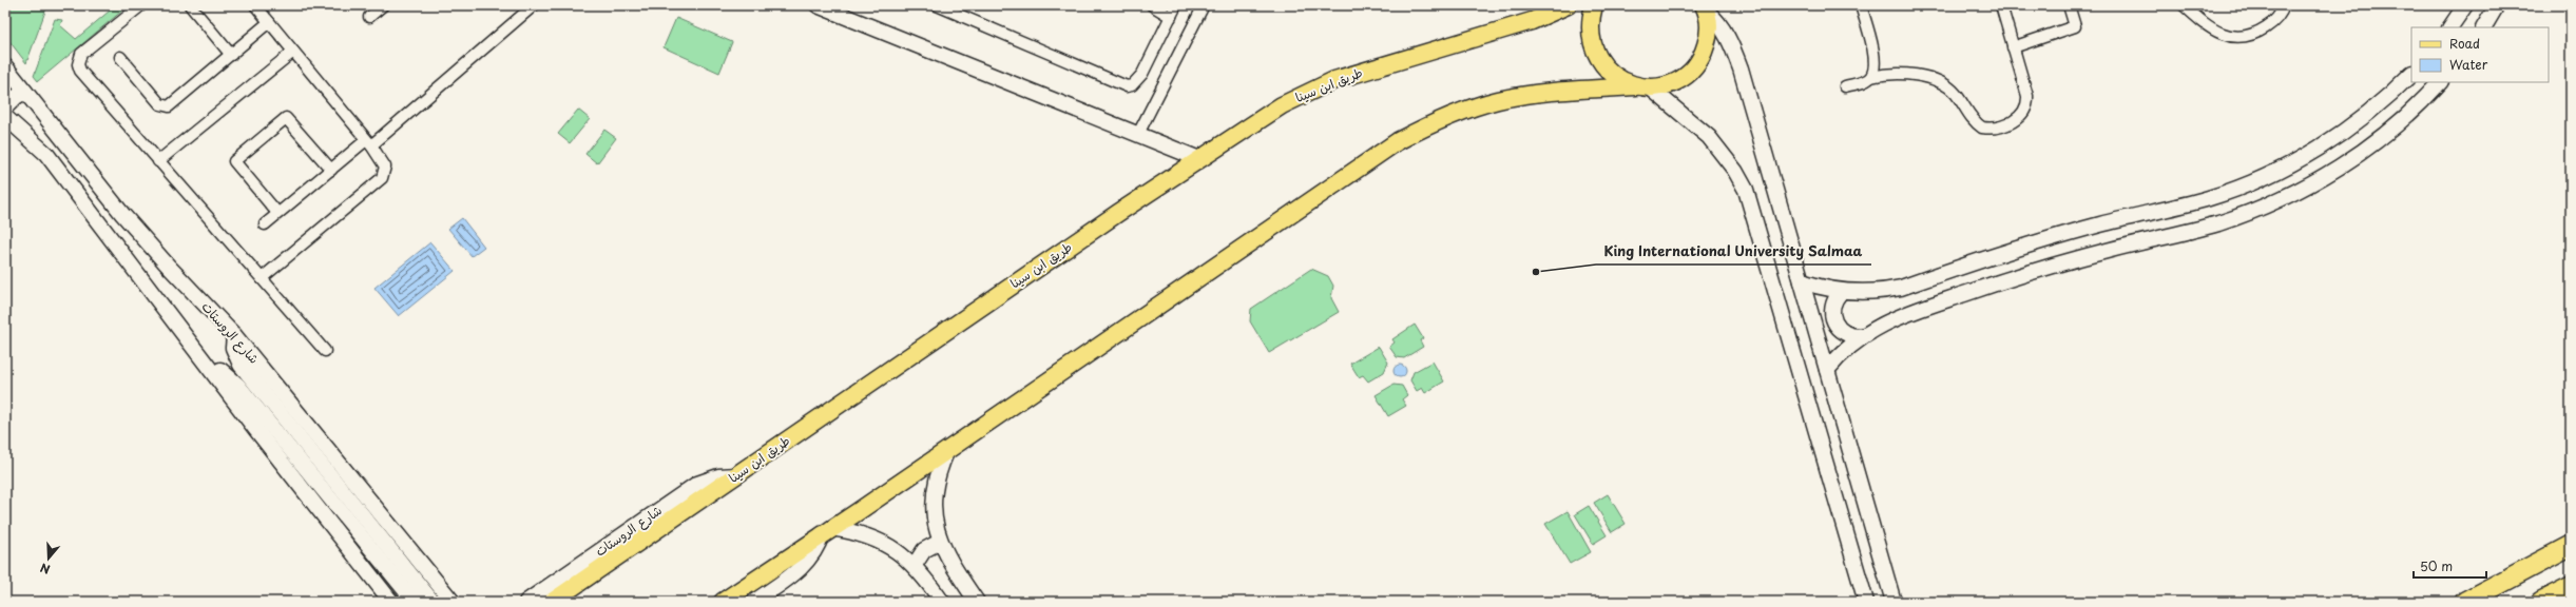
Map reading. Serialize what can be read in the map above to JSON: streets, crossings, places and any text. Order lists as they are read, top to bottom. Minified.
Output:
{"streets":{"main road":["طريق ابن سينا"],"street":["شارع الروستات"]},"crossings":[["طريق ابن سينا","شارع الروستات"]],"places":["King International University Salmaa"],"legend":["Road","Water"],"scale_bar":"50 m","north":"bottom"}
